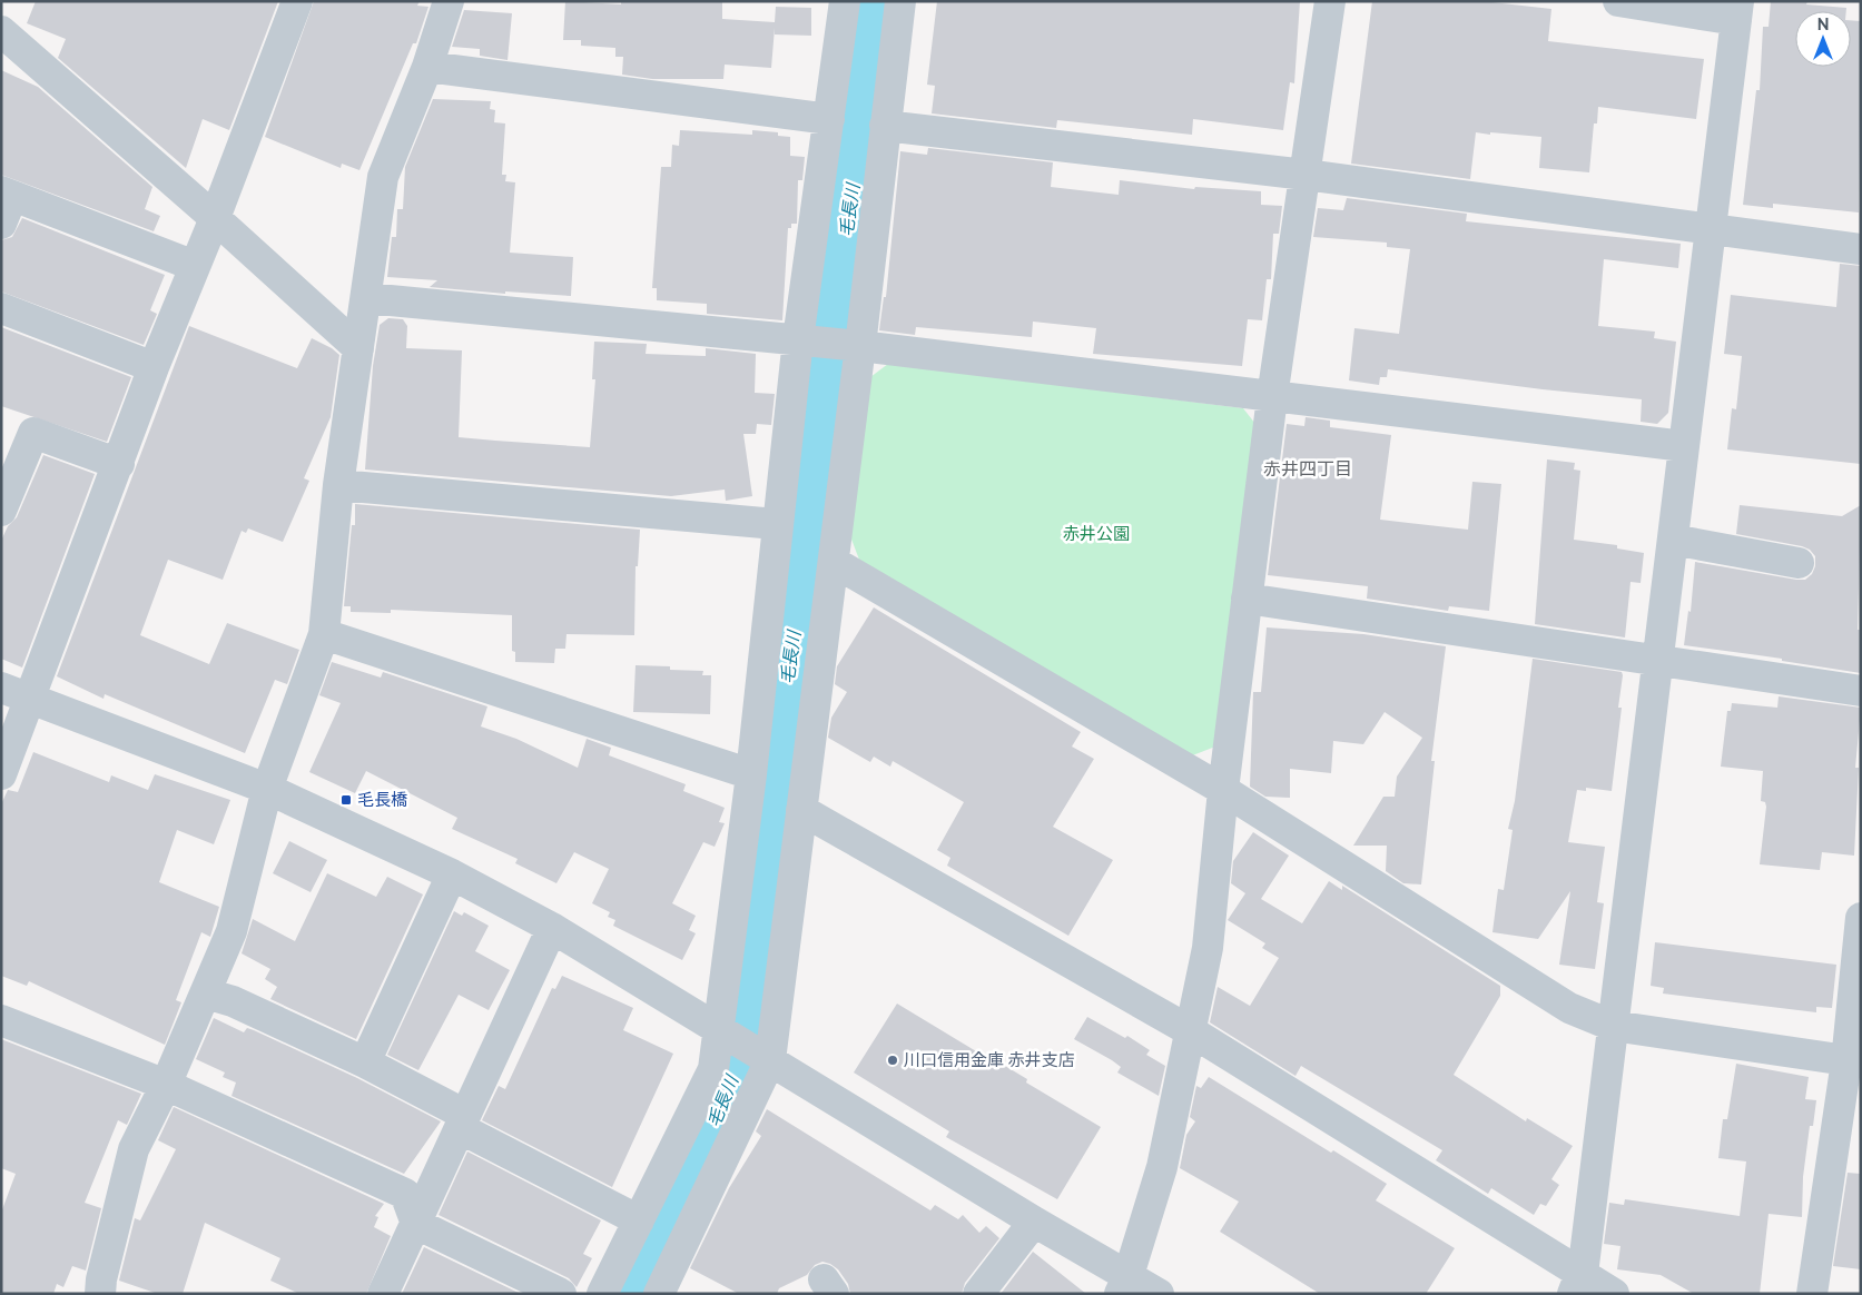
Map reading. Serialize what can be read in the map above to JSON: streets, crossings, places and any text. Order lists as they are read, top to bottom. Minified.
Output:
{"districts":["赤井四丁目"],"water":["毛長川"],"parks":["赤井公園"],"places":{"transit":["毛長橋"],"other":["川口信用金庫 赤井支店"]},"north":"top"}
